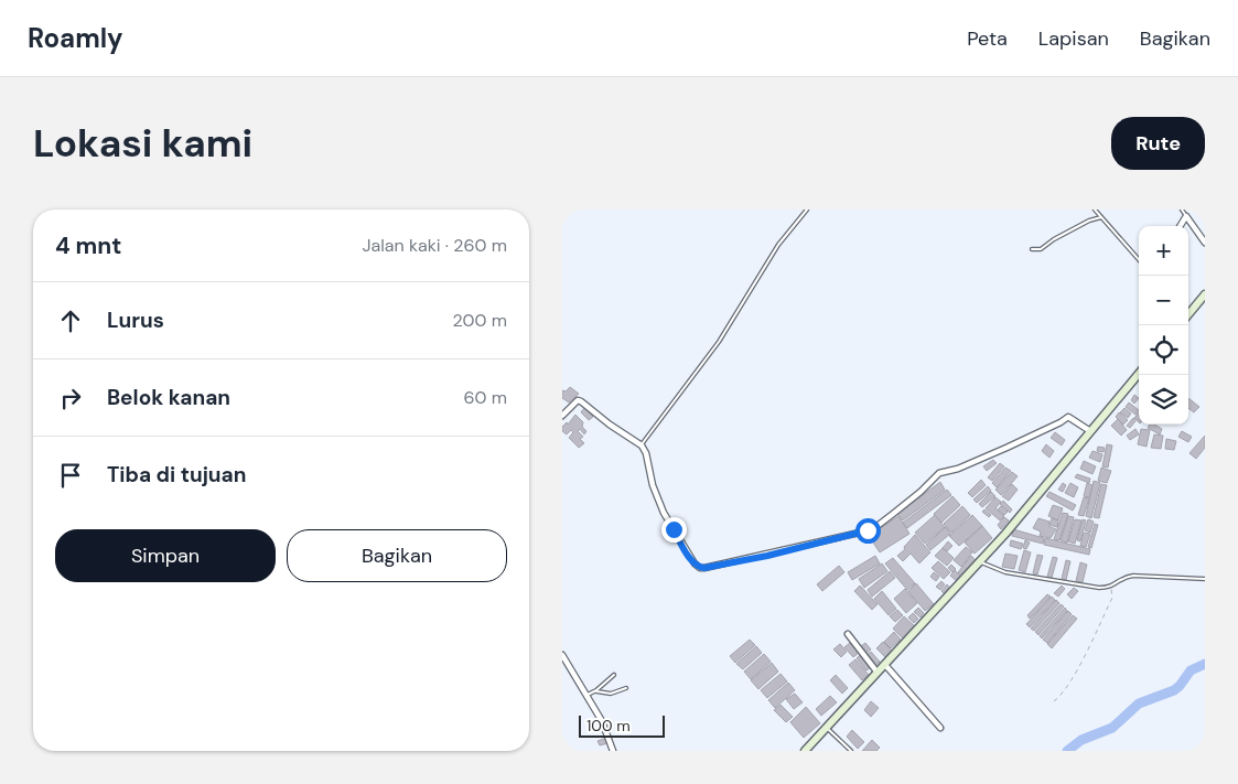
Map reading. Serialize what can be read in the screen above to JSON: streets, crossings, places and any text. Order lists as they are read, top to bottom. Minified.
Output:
{"scale_bar":"100 m","page":{"header":"Roamly","nav":["Peta","Lapisan","Bagikan"],"buttons":["Rute",["Simpan","Bagikan"]],"title":"Lokasi kami","heading":["4 mnt","Jalan kaki · 260 m"],"map_buttons":["+","−"],"list":[["Lurus","200 m"],["Belok kanan","60 m"],"Tiba di tujuan"],"scale":"100 m"}}
